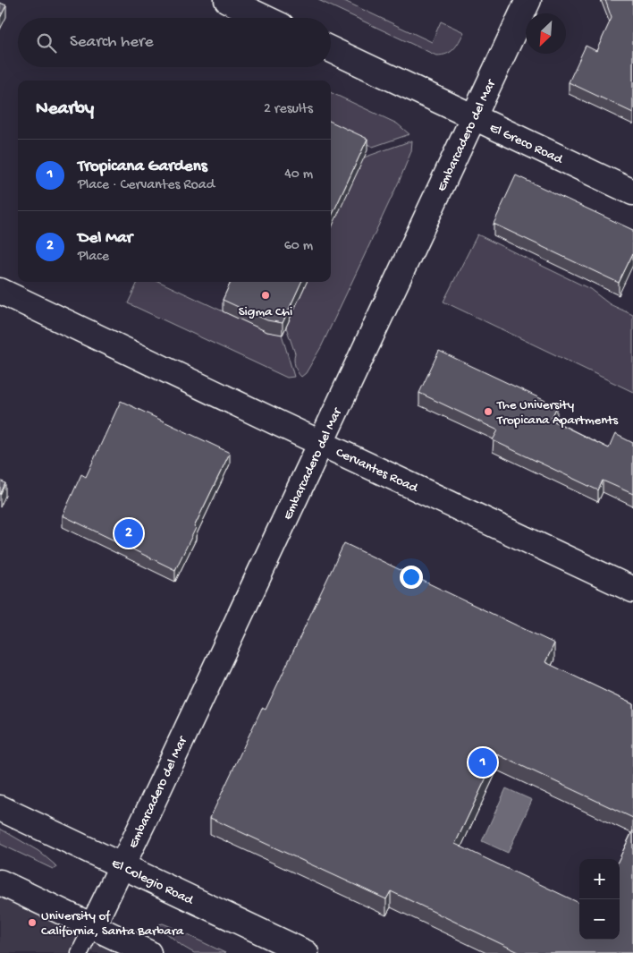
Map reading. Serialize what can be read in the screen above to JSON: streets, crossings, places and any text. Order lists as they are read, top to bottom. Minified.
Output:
{"streets":{"street":["Embarcadero del Mar","El Greco Road","Cervantes Road","El Colegio Road"]},"crossings":[["Embarcadero del Mar","El Greco Road"],["Embarcadero del Mar","Cervantes Road"],["Embarcadero del Mar","El Colegio Road"]],"places":["Sigma Chi","The University Tropicana Apartments","University of California, Santa Barbara"],"north":"bottom left","page":{"search":"Search here","heading":["Nearby","2 results"],"list":[{"mark":"1","name":"Tropicana Gardens","note":"Place · Cervantes Road","value":"40 m"},{"mark":"2","name":"Del Mar","note":"Place","value":"60 m"}],"pins":["2","1"],"map_buttons":["+","−"]}}
